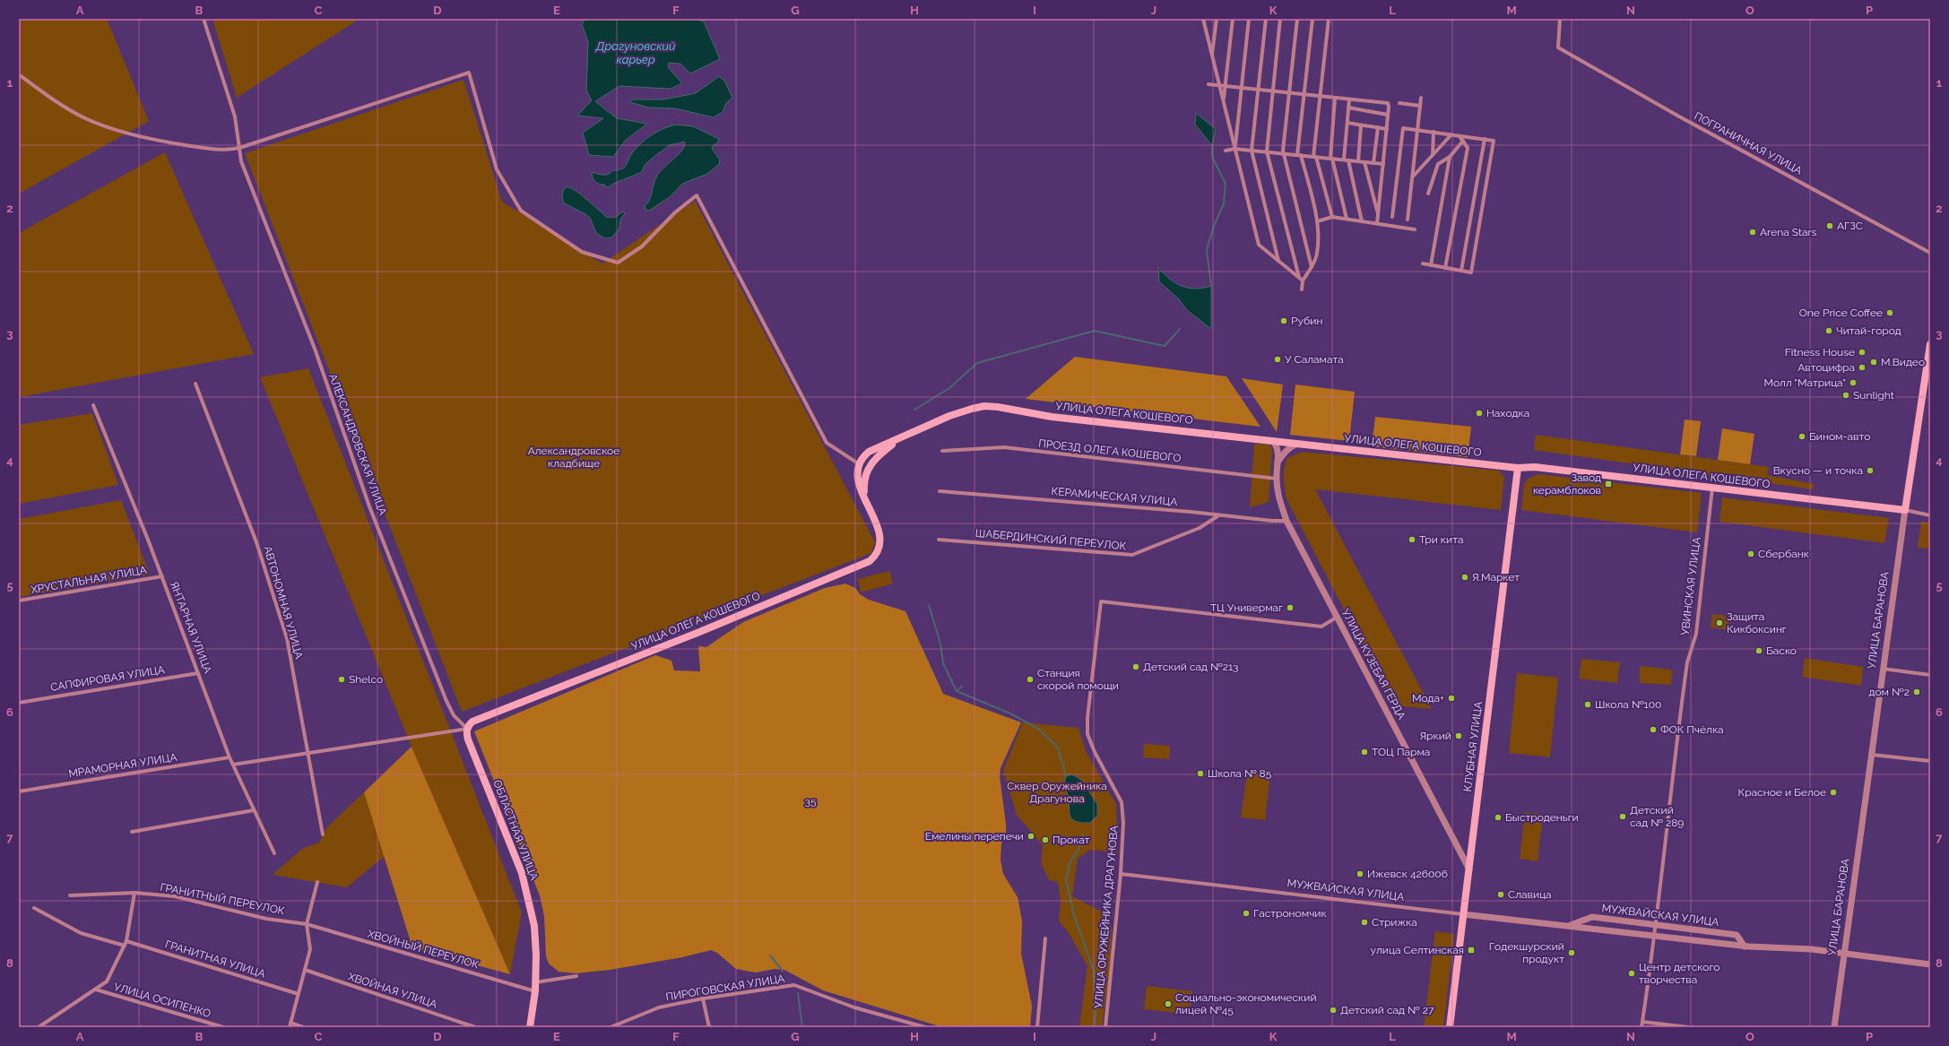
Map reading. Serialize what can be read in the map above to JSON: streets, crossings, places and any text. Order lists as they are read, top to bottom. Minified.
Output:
{"streets":{"main road":["УЛИЦА ОЛЕГА КОШЕВОГО","УЛИЦА БАРАНОВА","КЛУБНАЯ УЛИЦА","ОБЛАСТНАЯ УЛИЦА"],"street":["ПОГРАНИЧНАЯ УЛИЦА","АЛЕКСАНДРОВСКАЯ УЛИЦА","ПРОЕЗД ОЛЕГА КОШЕВОГО","КЕРАМИЧЕСКАЯ УЛИЦА","ШАБЕРДИНСКИЙ ПЕРЕУЛОК","ХРУСТАЛЬНАЯ УЛИЦА","УВИНСКАЯ УЛИЦА","АВТОНОМНАЯ УЛИЦА","ЯНТАРНАЯ УЛИЦА","УЛИЦА КУЗЕБАЯ ГЕРДА","САПФИРОВАЯ УЛИЦА","МРАМОРНАЯ УЛИЦА","МУЖВАЙСКАЯ УЛИЦА","ГРАНИТНЫЙ ПЕРЕУЛОК","УЛИЦА ОРУЖЕЙНИКА ДРАГУНОВА","ХВОЙНЫЙ ПЕРЕУЛОК","ГРАНИТНАЯ УЛИЦА","ПИРОГОВСКАЯ УЛИЦА","ХВОЙНАЯ УЛИЦА","УЛИЦА ОСИПЕНКО"]},"crossings":[["УЛИЦА ОЛЕГА КОШЕВОГО","АЛЕКСАНДРОВСКАЯ УЛИЦА"],["УЛИЦА ОЛЕГА КОШЕВОГО","УВИНСКАЯ УЛИЦА"],["УЛИЦА ОЛЕГА КОШЕВОГО","УЛИЦА БАРАНОВА"],["УЛИЦА ОЛЕГА КОШЕВОГО","УЛИЦА КУЗЕБАЯ ГЕРДА"],["УЛИЦА ОЛЕГА КОШЕВОГО","КЛУБНАЯ УЛИЦА"],["УЛИЦА ОЛЕГА КОШЕВОГО","ОБЛАСТНАЯ УЛИЦА"],["АЛЕКСАНДРОВСКАЯ УЛИЦА","ОБЛАСТНАЯ УЛИЦА"],["ПРОЕЗД ОЛЕГА КОШЕВОГО","УЛИЦА КУЗЕБАЯ ГЕРДА"],["КЕРАМИЧЕСКАЯ УЛИЦА","ШАБЕРДИНСКИЙ ПЕРЕУЛОК"],["КЕРАМИЧЕСКАЯ УЛИЦА","УЛИЦА КУЗЕБАЯ ГЕРДА"],["ХРУСТАЛЬНАЯ УЛИЦА","ЯНТАРНАЯ УЛИЦА"],["УВИНСКАЯ УЛИЦА","МУЖВАЙСКАЯ УЛИЦА"],["УЛИЦА БАРАНОВА","МУЖВАЙСКАЯ УЛИЦА"],["ЯНТАРНАЯ УЛИЦА","САПФИРОВАЯ УЛИЦА"],["ЯНТАРНАЯ УЛИЦА","МРАМОРНАЯ УЛИЦА"],["УЛИЦА КУЗЕБАЯ ГЕРДА","КЛУБНАЯ УЛИЦА"],["УЛИЦА КУЗЕБАЯ ГЕРДА","УЛИЦА ОРУЖЕЙНИКА ДРАГУНОВА"],["КЛУБНАЯ УЛИЦА","МУЖВАЙСКАЯ УЛИЦА"],["ОБЛАСТНАЯ УЛИЦА","ХВОЙНЫЙ ПЕРЕУЛОК"],["МУЖВАЙСКАЯ УЛИЦА","УЛИЦА ОРУЖЕЙНИКА ДРАГУНОВА"],["ГРАНИТНЫЙ ПЕРЕУЛОК","ХВОЙНЫЙ ПЕРЕУЛОК"]],"water":["Драгуновский карьер"],"parks":["Александровское кладбище","Сквер Оружейника Драгунова","35"],"places":{"other":["АГЗС","Arena Stars","One Price Coffee","Рубин","Читай-город","Fitness House","У Саламата","М.Видео","Автоцифра","Молл \"Матрица\"","Sunlight","Находка","Бином-авто","Вкусно — и точка","Три кита","Сбербанк","Я.Маркет","ТЦ Универмаг","Защита Кикбоксинг","Баско","Детский сад №213","Shelco","Станция скорой помощи","дом №2","Мода+","Школа №100","ФОК Пчёлка","Яркий","ТОЦ Парма","Школа № 85","Красное и Белое","Детский сад № 289","Быстроденьги","Емелины перепечи","Прокат","Ижевск 426006","Славица","Гастрономчик","Стрижка","Годекшурский продукт","Центр детского творчества","Социально-экономический лицей №45","Детский сад № 27"],"transit":["Завод керамблоков","улица Селтинская"]},"grid":{"columns":["A","B","C","D","E","F","G","H","I","J","K","L","M","N","O","P"],"rows":["1","2","3","4","5","6","7","8"]}}
